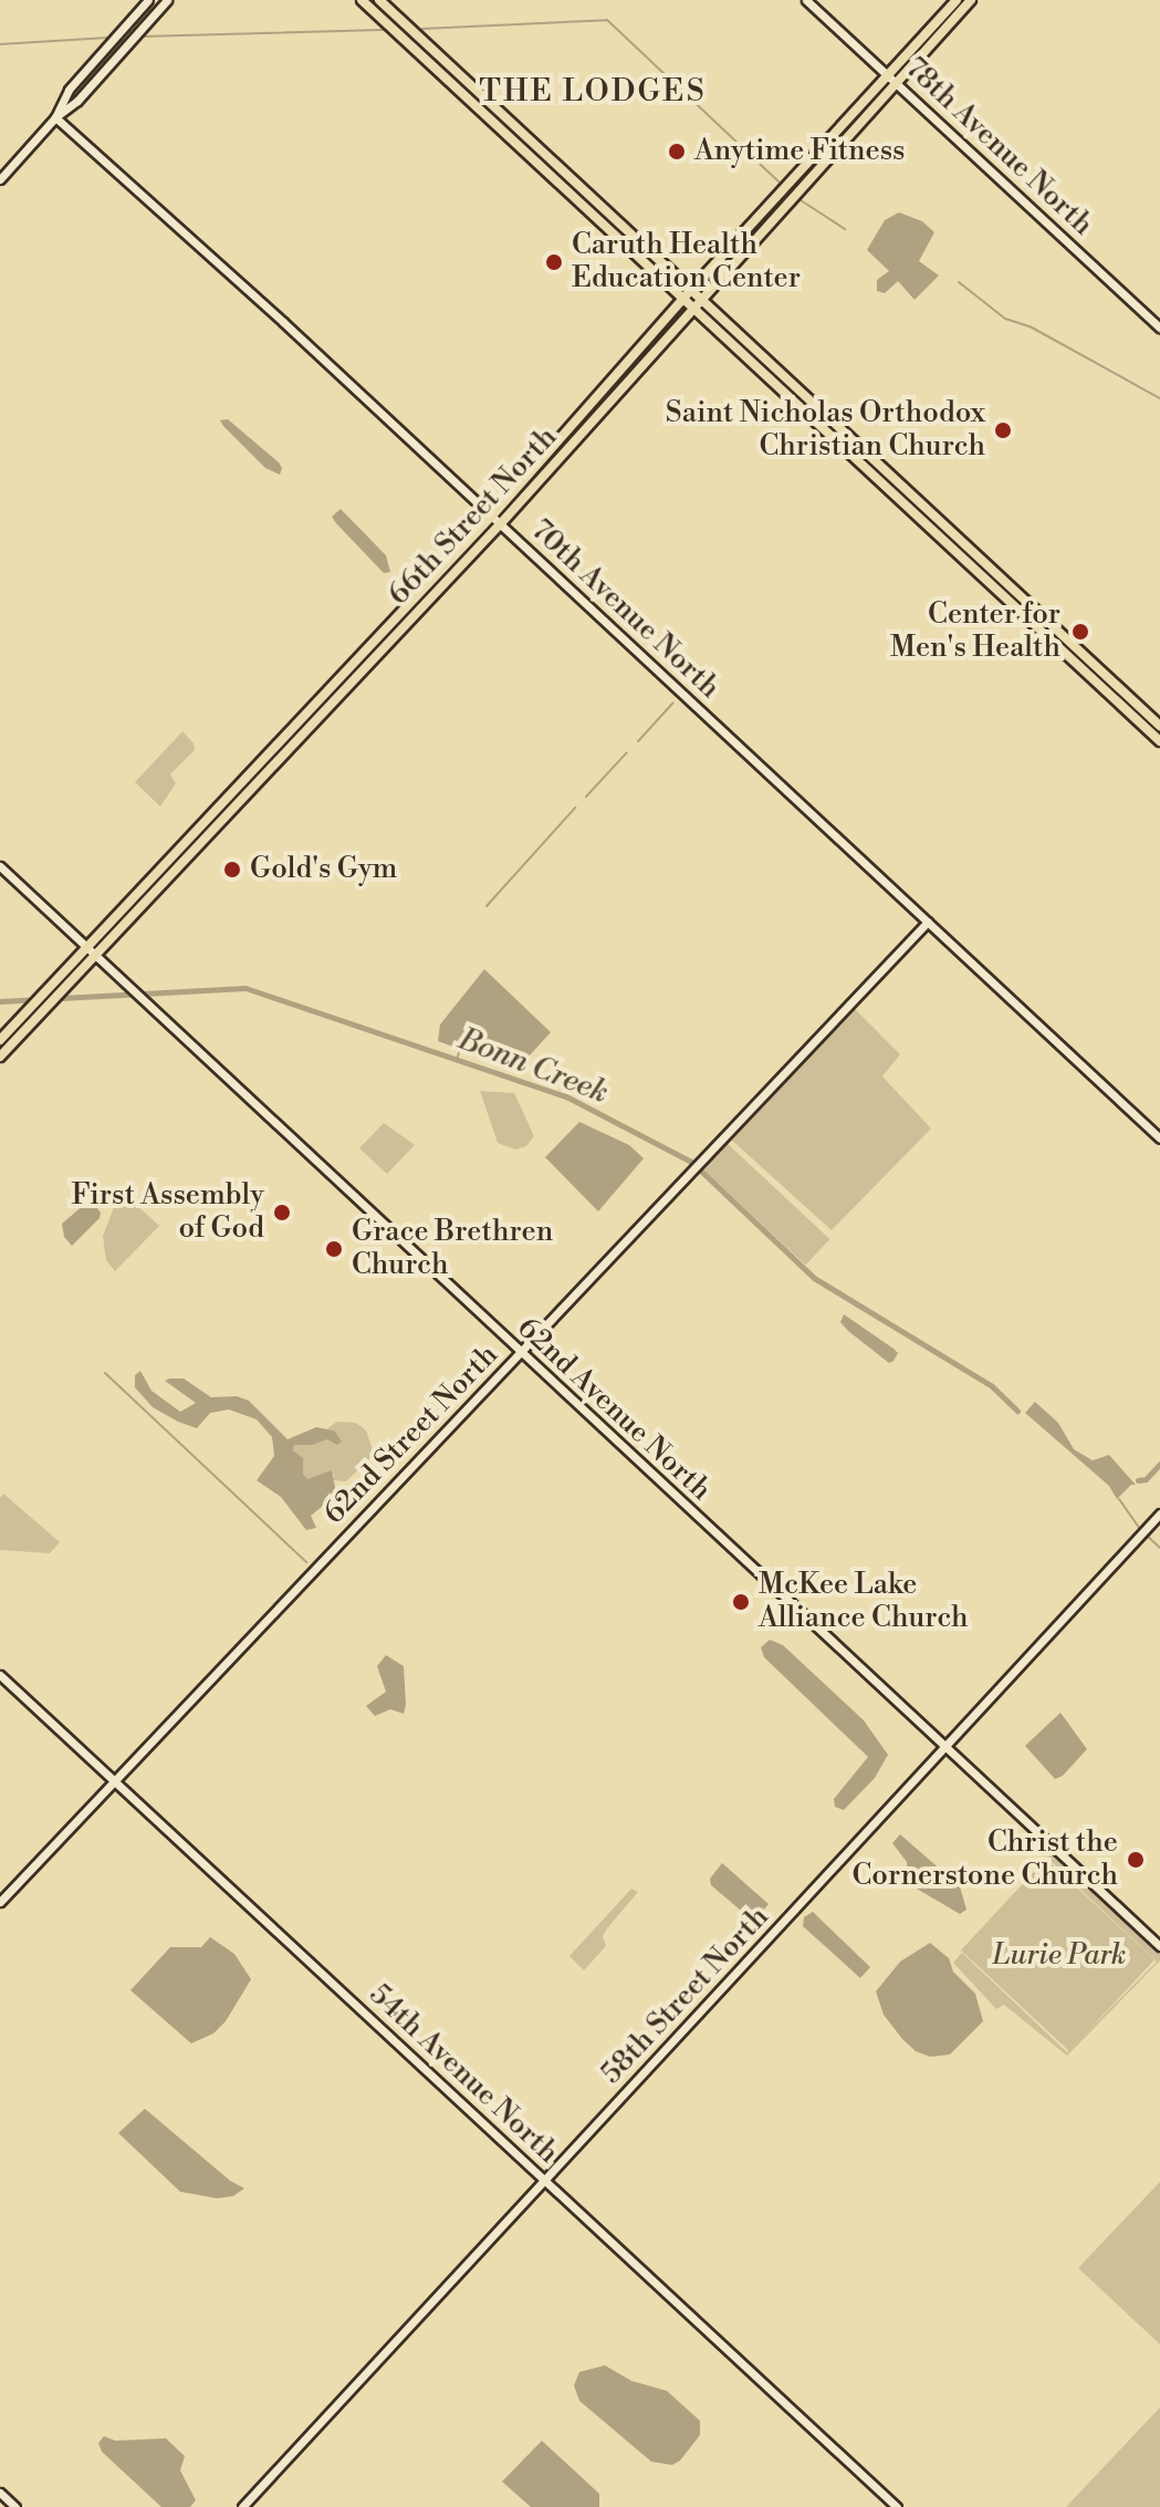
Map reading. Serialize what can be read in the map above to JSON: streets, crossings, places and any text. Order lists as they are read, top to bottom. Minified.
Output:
{"streets":{"main road":["66th Street North"],"street":["78th Avenue North","70th Avenue North","62nd Avenue North","62nd Street North","58th Street North","54th Avenue North"]},"crossings":[["78th Avenue North","66th Street North"],["66th Street North","70th Avenue North"],["66th Street North","62nd Avenue North"],["70th Avenue North","62nd Street North"],["62nd Avenue North","62nd Street North"],["62nd Avenue North","58th Street North"],["62nd Street North","54th Avenue North"],["58th Street North","54th Avenue North"]],"districts":["THE LODGES"],"water":["Bonn Creek"],"parks":["Lurie Park"],"places":["Anytime Fitness","Caruth Health Education Center","Saint Nicholas Orthodox Christian Church","Center for Men's Health","Gold's Gym","First Assembly of God","Grace Brethren Church","McKee Lake Alliance Church","Christ the Cornerstone Church"]}
